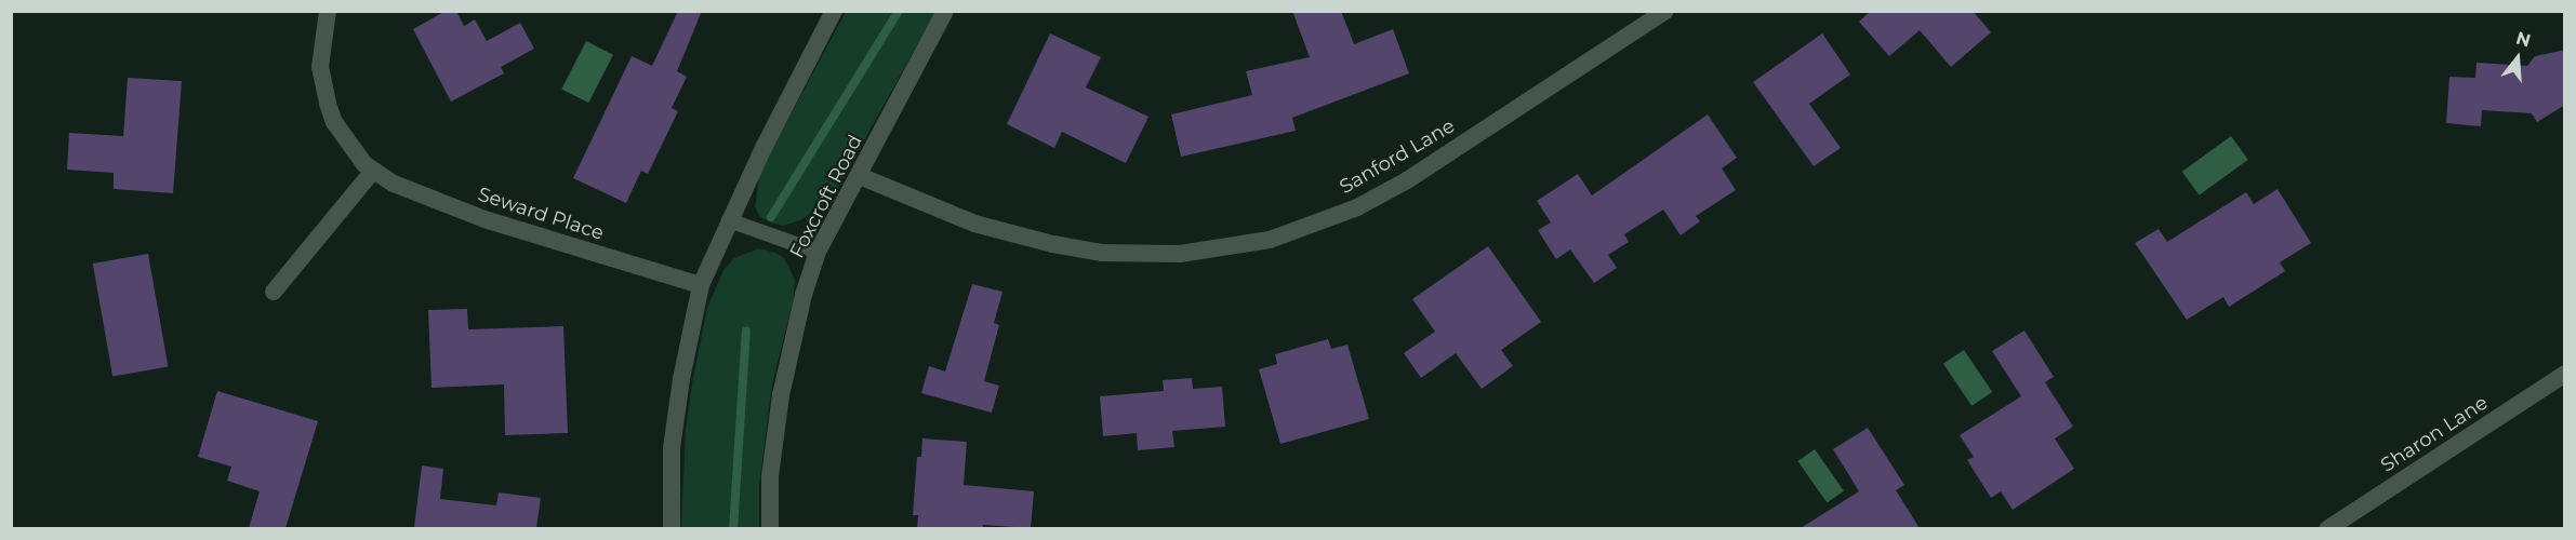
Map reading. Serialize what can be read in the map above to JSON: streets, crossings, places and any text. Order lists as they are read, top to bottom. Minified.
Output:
{"streets":{"street":["Sanford Lane","Foxcroft Road","Seward Place","Sharon Lane"]},"crossings":[["Sanford Lane","Foxcroft Road"]],"north":"top"}
